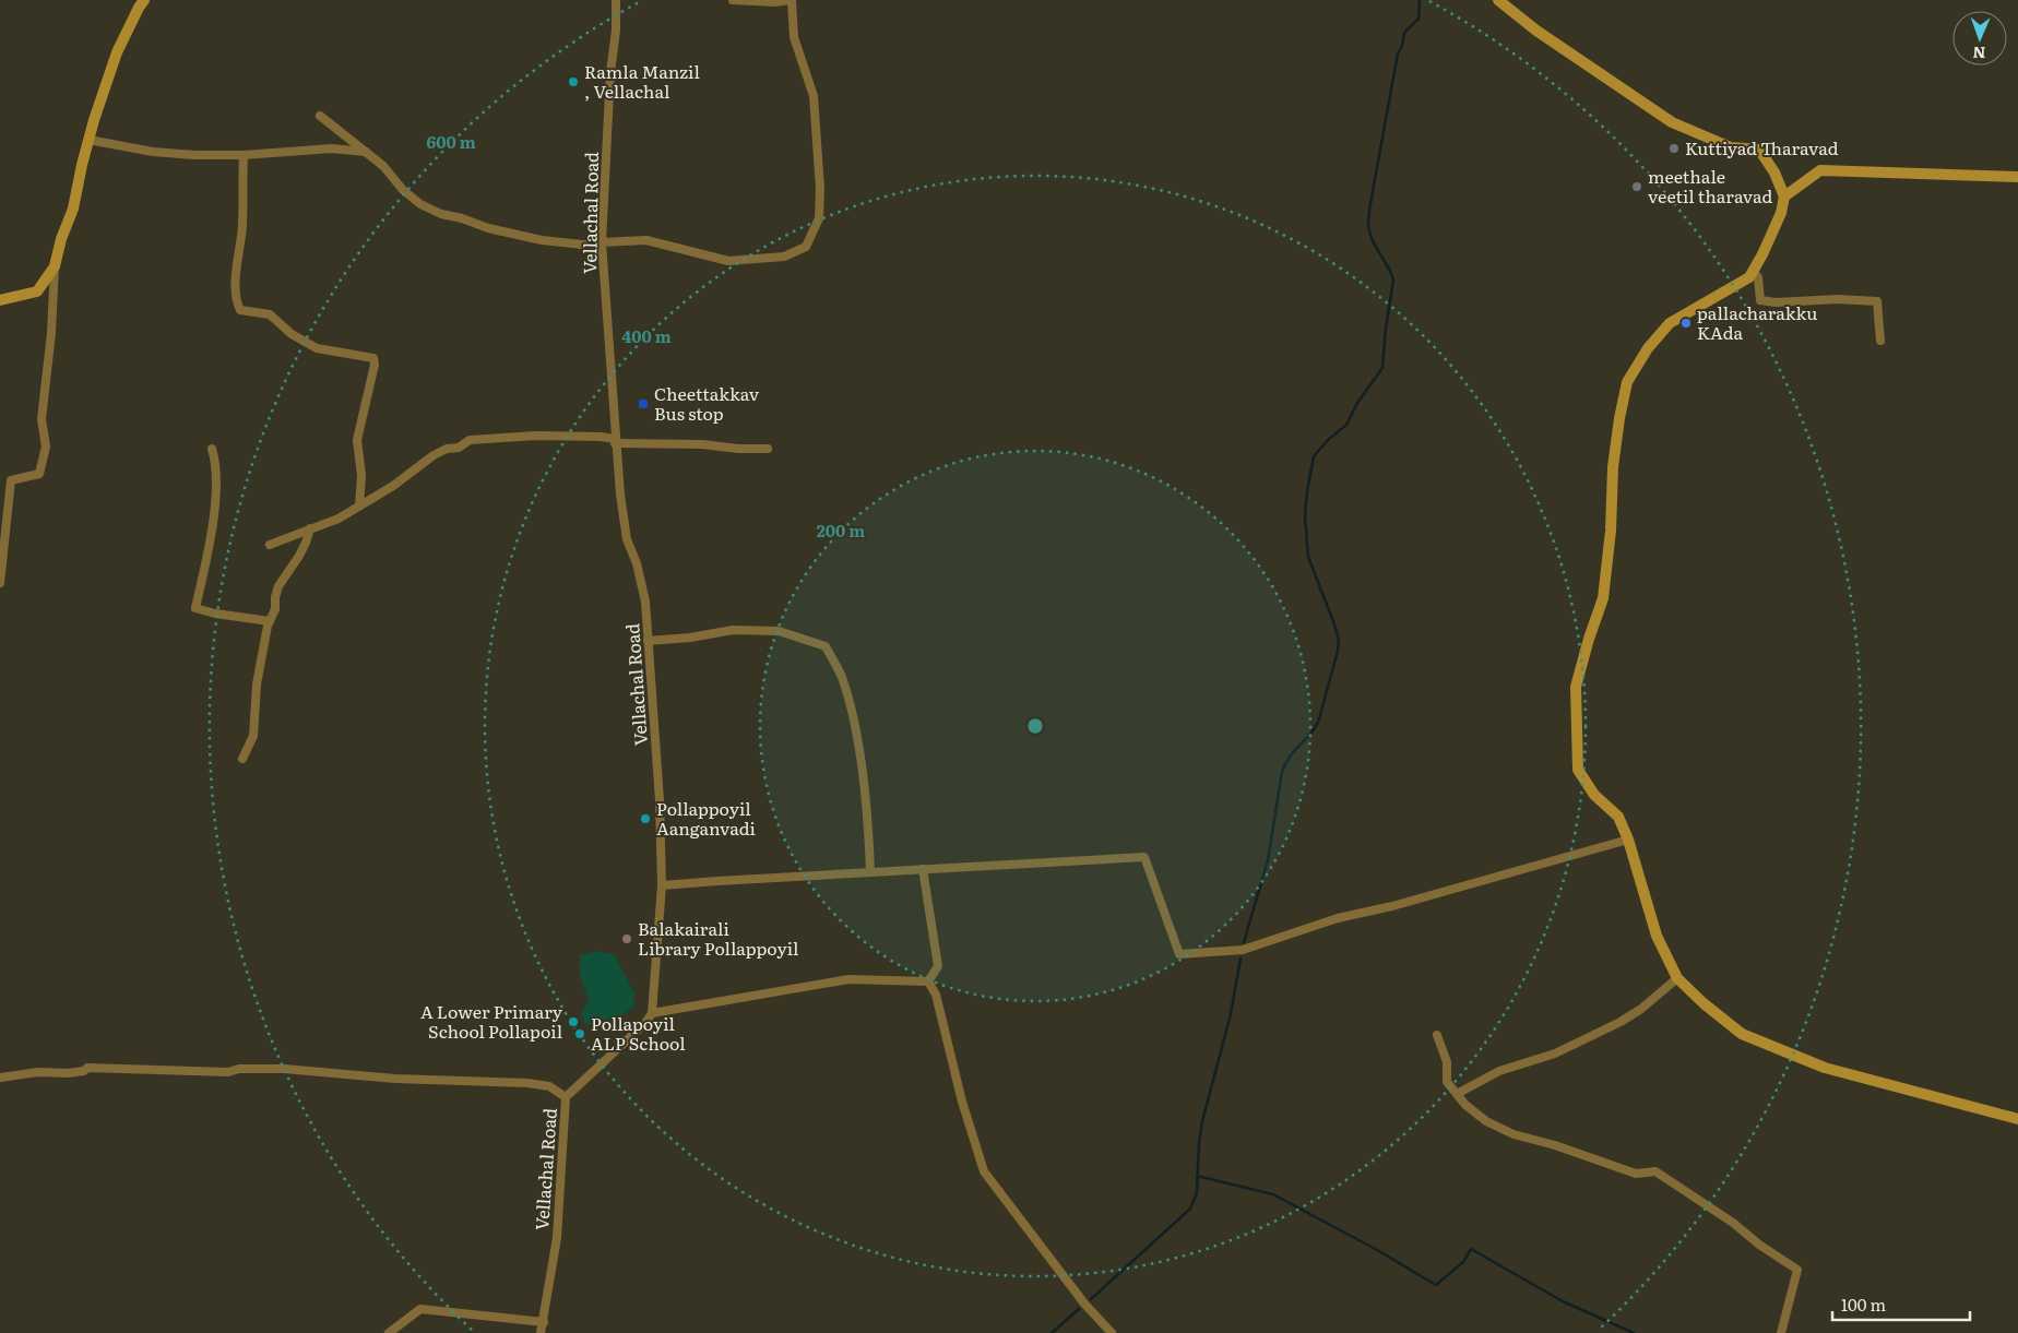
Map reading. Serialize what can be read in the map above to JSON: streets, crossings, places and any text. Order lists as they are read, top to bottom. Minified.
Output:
{"streets":{"street":["Vellachal Road"]},"places":{"other":["Ramla Manzil , Vellachal","Kuttiyad Tharavad","meethale veetil tharavad","pallacharakku KAda","Pollappoyil Aanganvadi","Balakairali Library Pollappoyil","A Lower Primary School Pollapoil","Pollapoyil ALP School"],"transit":["Cheettakkav Bus stop"]},"scale_bar":"100 m","north":"bottom","rings":["600 m","400 m","200 m"]}
